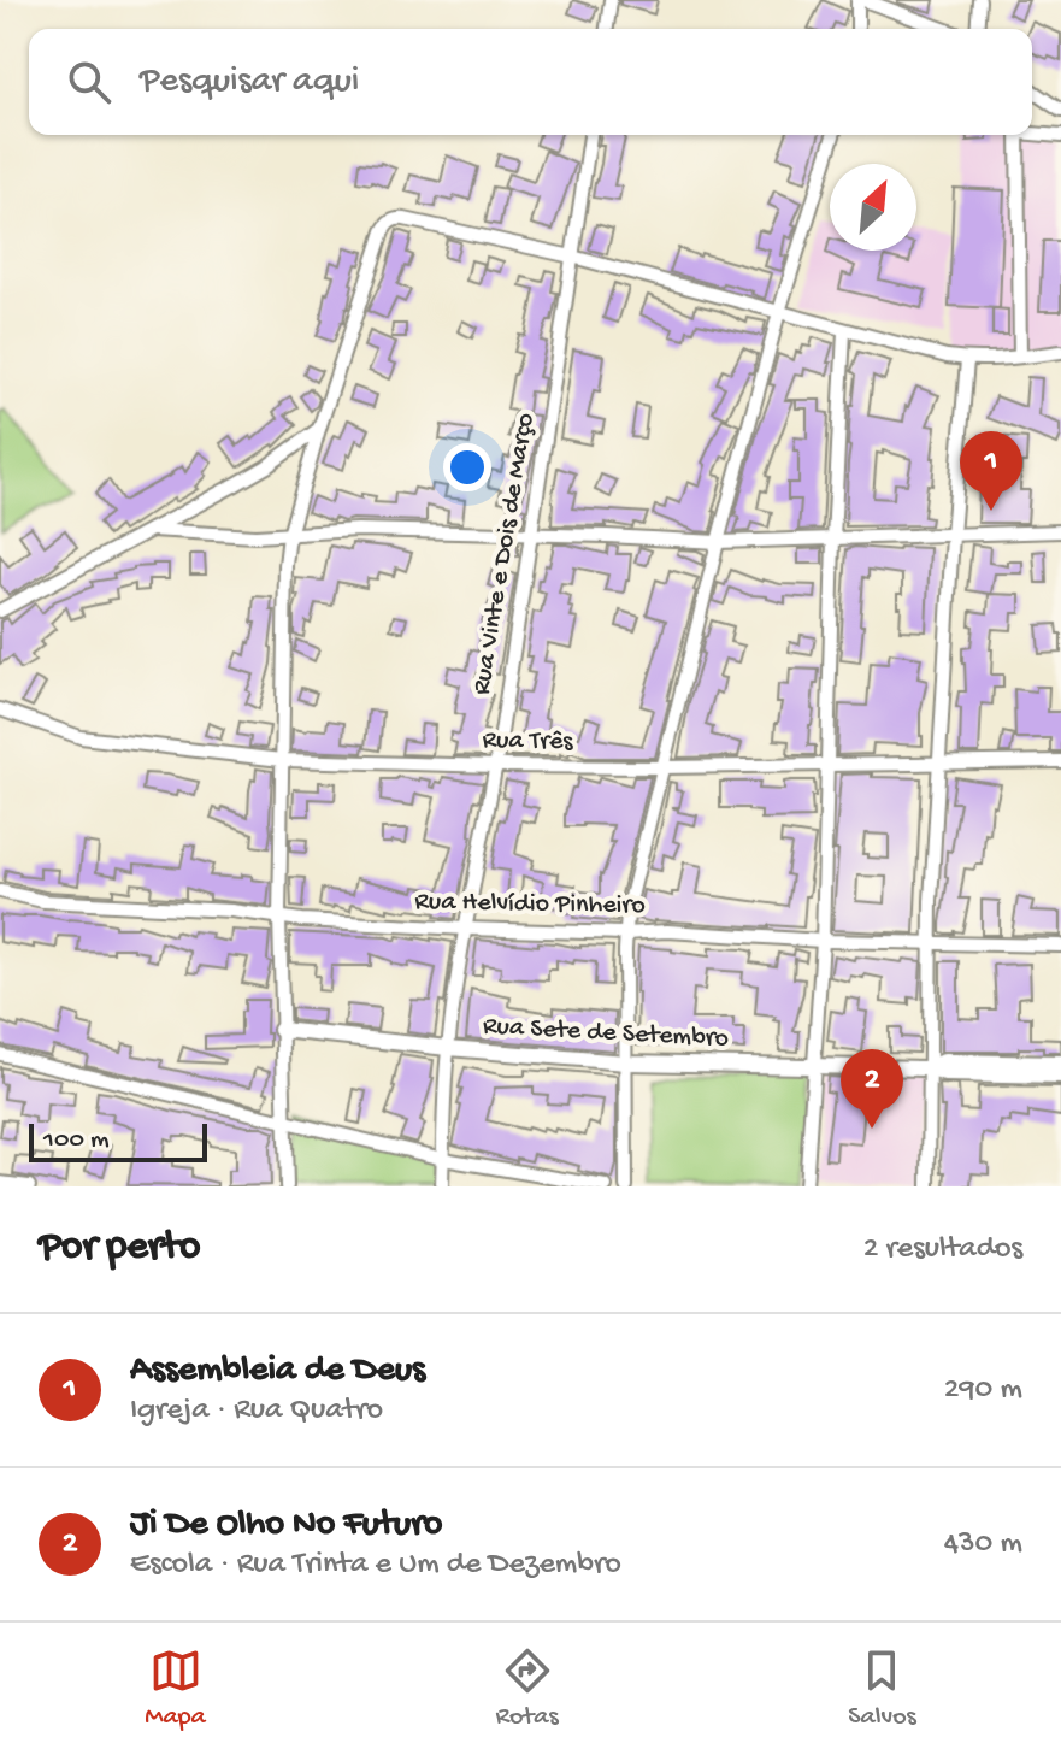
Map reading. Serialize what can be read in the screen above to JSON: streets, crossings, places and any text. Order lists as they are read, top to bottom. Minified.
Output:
{"streets":{"street":["Rua Vinte e Dois de Março","Rua Três","Rua Helvídio Pinheiro","Rua Sete de Setembro"]},"crossings":[["Rua Vinte e Dois de Março","Rua Três"],["Rua Vinte e Dois de Março","Rua Helvídio Pinheiro"],["Rua Vinte e Dois de Março","Rua Sete de Setembro"]],"scale_bar":"100 m","north":"top right","page":{"search":"Pesquisar aqui","pins":["1","2"],"scale":"100 m","heading":["Por perto","2 resultados"],"list":[{"mark":"1","name":"Assembleia de Deus","note":"Igreja · Rua Quatro","value":"290 m"},{"mark":"2","name":"Ji De Olho No Futuro","note":"Escola · Rua Trinta e Um de Dezembro","value":"430 m"}],"nav":["Mapa","Rotas","Salvos"]}}
